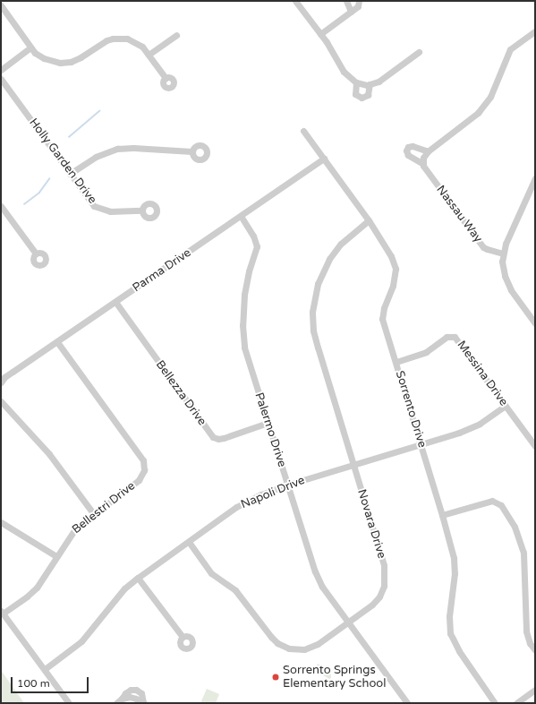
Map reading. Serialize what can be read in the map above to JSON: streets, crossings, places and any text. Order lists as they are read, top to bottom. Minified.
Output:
{"streets":{"street":["Holly Garden Drive","Nassau Way","Parma Drive","Messina Drive","Bellezza Drive","Sorrento Drive","Palermo Drive","Napoli Drive","Bellestri Drive","Novara Drive"]},"crossings":[["Parma Drive","Bellezza Drive"],["Parma Drive","Sorrento Drive"],["Parma Drive","Palermo Drive"],["Parma Drive","Bellestri Drive"],["Messina Drive","Sorrento Drive"],["Messina Drive","Napoli Drive"],["Bellezza Drive","Palermo Drive"],["Sorrento Drive","Napoli Drive"],["Sorrento Drive","Novara Drive"],["Palermo Drive","Napoli Drive"],["Palermo Drive","Novara Drive"],["Napoli Drive","Novara Drive"]],"places":["Sorrento Springs Elementary School"],"scale_bar":"100 m"}
